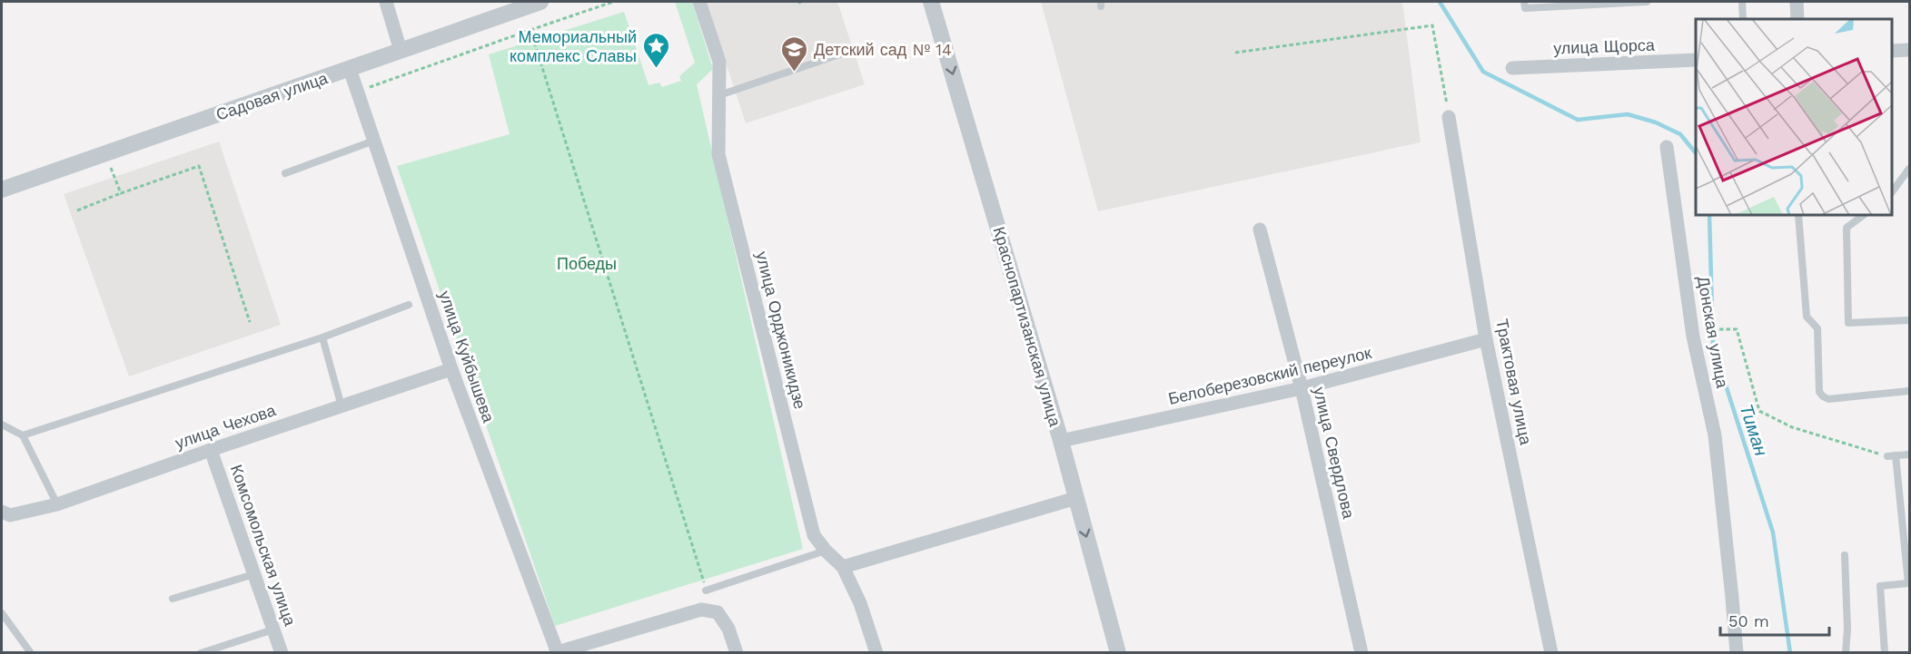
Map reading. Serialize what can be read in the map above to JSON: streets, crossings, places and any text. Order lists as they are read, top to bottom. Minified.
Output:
{"streets":{"street":["улица Щорса","Садовая улица","Краснопартизанская улица","улица Орджоникидзе","Донская улица","улица Куйбышева","Белоберезовский переулок","Трактовая улица","улица Чехова","улица Свердлова","Комсомольская улица"]},"crossings":[["Садовая улица","улица Куйбышева"],["Краснопартизанская улица","Белоберезовский переулок"],["улица Куйбышева","улица Чехова"],["Белоберезовский переулок","Трактовая улица"],["Белоберезовский переулок","улица Свердлова"],["улица Чехова","Комсомольская улица"]],"one_way":["Краснопартизанская улица"],"water":["Тиман"],"parks":["Победы"],"places":{"place":["Мемориальный комплекс Славы"],"school or university":["Детский сад № 14"]},"scale_bar":"50 m"}
